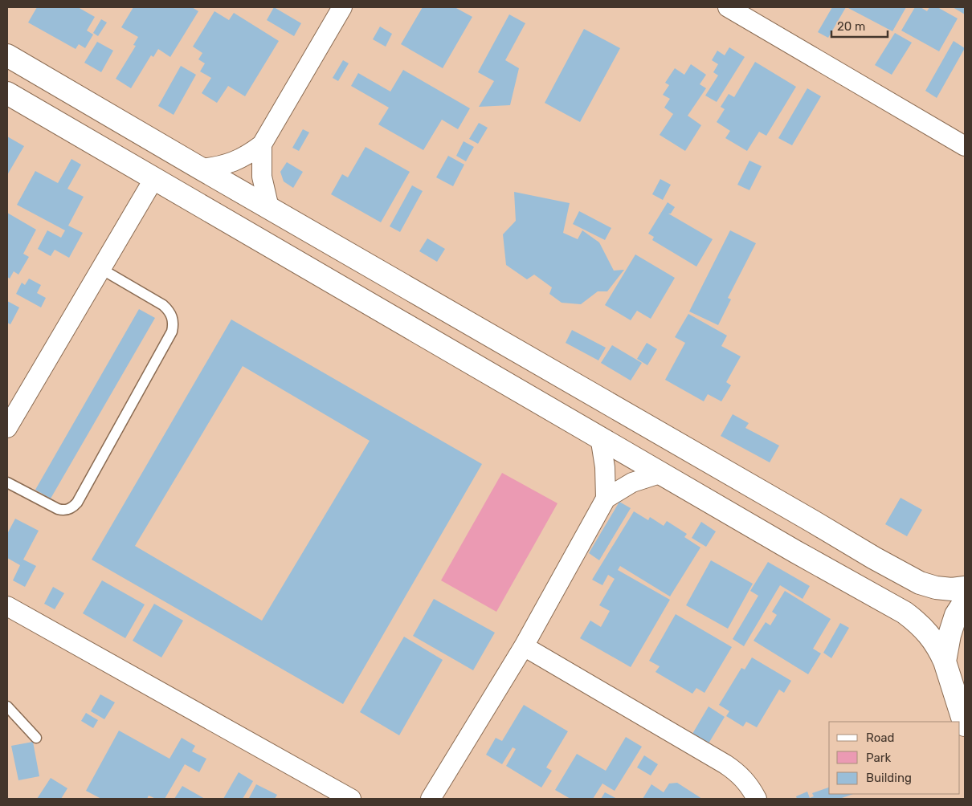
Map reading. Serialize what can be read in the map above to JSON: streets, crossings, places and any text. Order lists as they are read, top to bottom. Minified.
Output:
{"legend":["Road","Park","Building"],"scale_bar":"20 m"}
